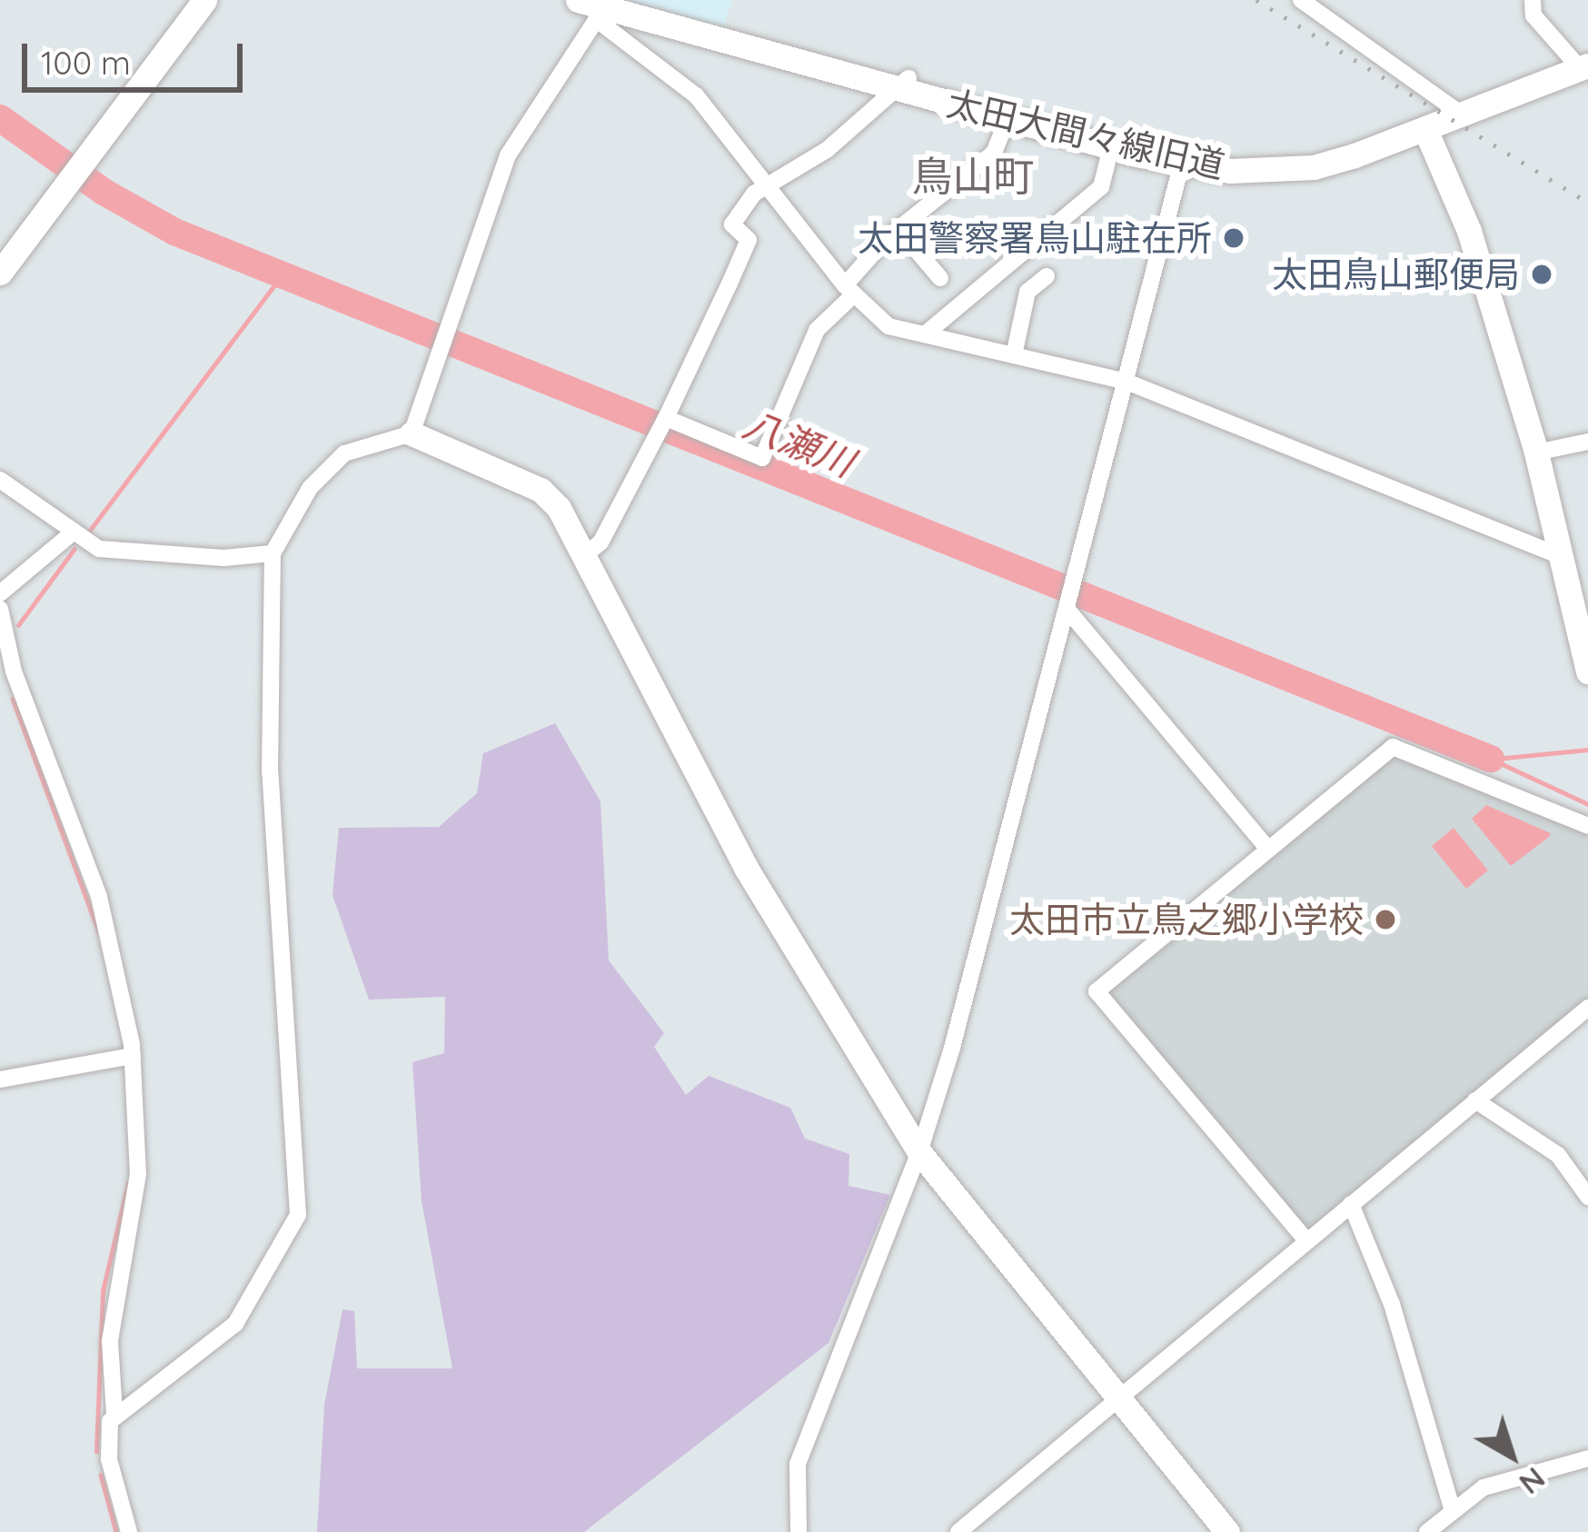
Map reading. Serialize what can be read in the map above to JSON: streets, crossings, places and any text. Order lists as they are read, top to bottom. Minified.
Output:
{"streets":{"street":["太田大間々線旧道"]},"districts":["鳥山町"],"water":["八瀬川"],"places":["太田警察署鳥山駐在所","太田鳥山郵便局","太田市立鳥之郷小学校"],"scale_bar":"100 m","north":"bottom right"}
